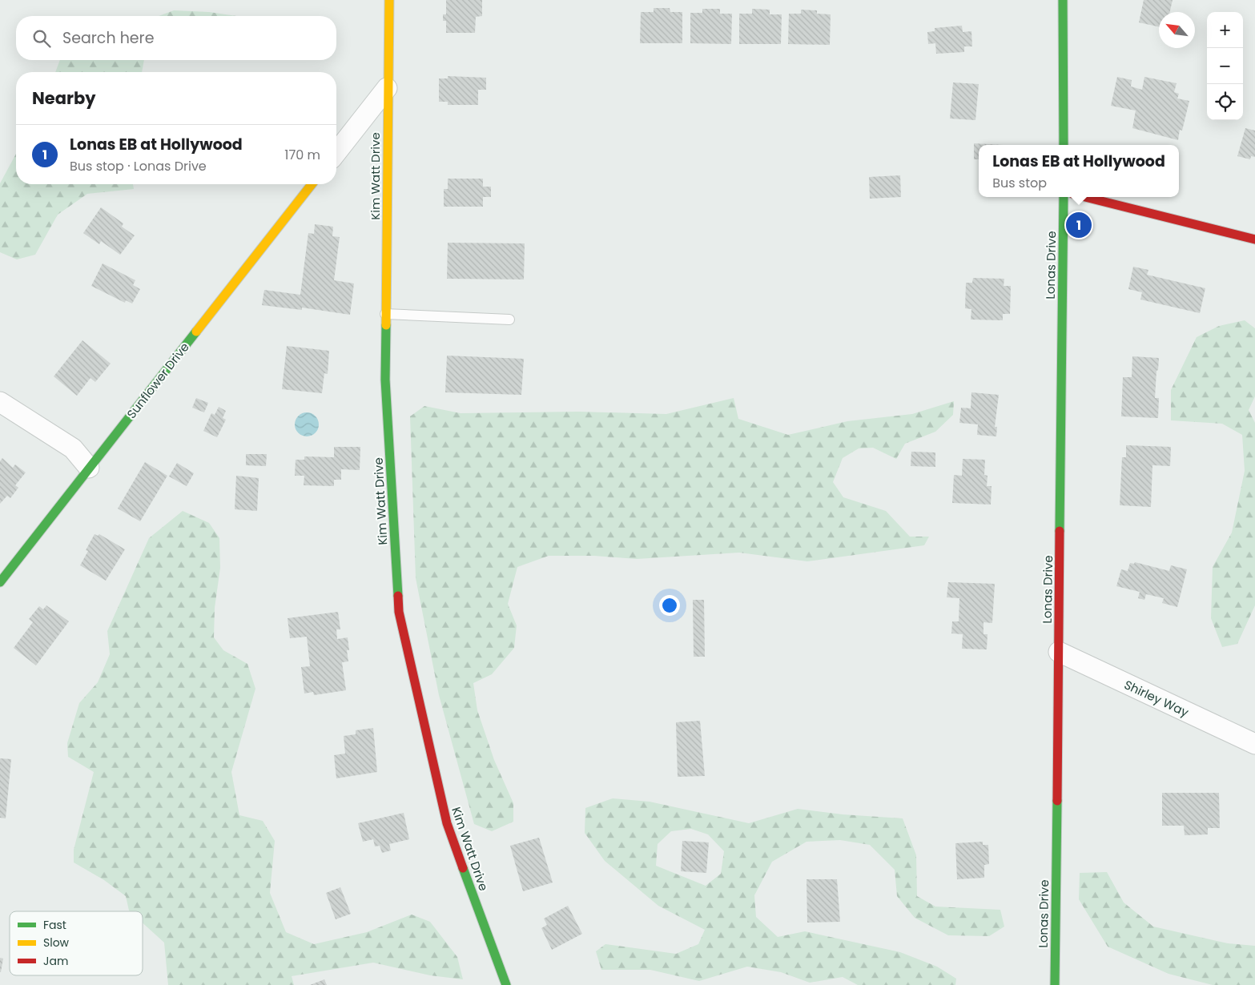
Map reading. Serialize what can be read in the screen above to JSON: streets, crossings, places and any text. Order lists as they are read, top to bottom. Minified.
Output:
{"streets":{"street":["Kim Watt Drive","Lonas Drive","Sunflower Drive","Shirley Way"]},"crossings":[["Lonas Drive","Shirley Way"]],"legend":["Fast","Slow","Jam"],"north":"top left","page":{"map_buttons":["+","−"],"search":"Search here","heading":"Nearby","list":[{"mark":"1","name":"Lonas EB at Hollywood","note":"Bus stop · Lonas Drive","value":"170 m"}],"popup":["Lonas EB at Hollywood","Bus stop"],"pins":"1"}}
